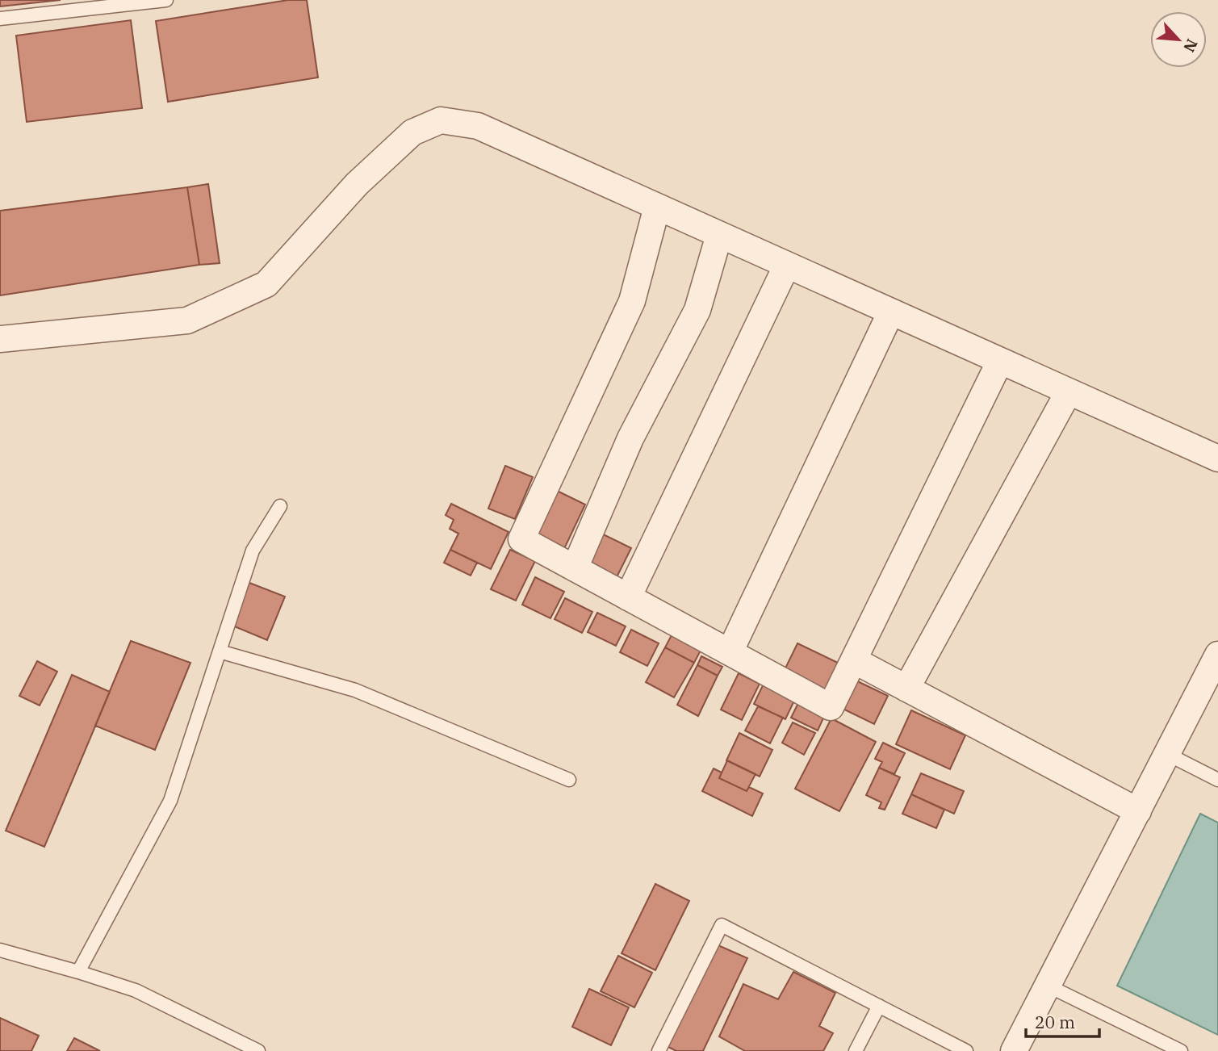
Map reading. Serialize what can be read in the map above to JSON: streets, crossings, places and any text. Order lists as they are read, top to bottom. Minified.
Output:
{"scale_bar":"20 m","north":"bottom right"}
